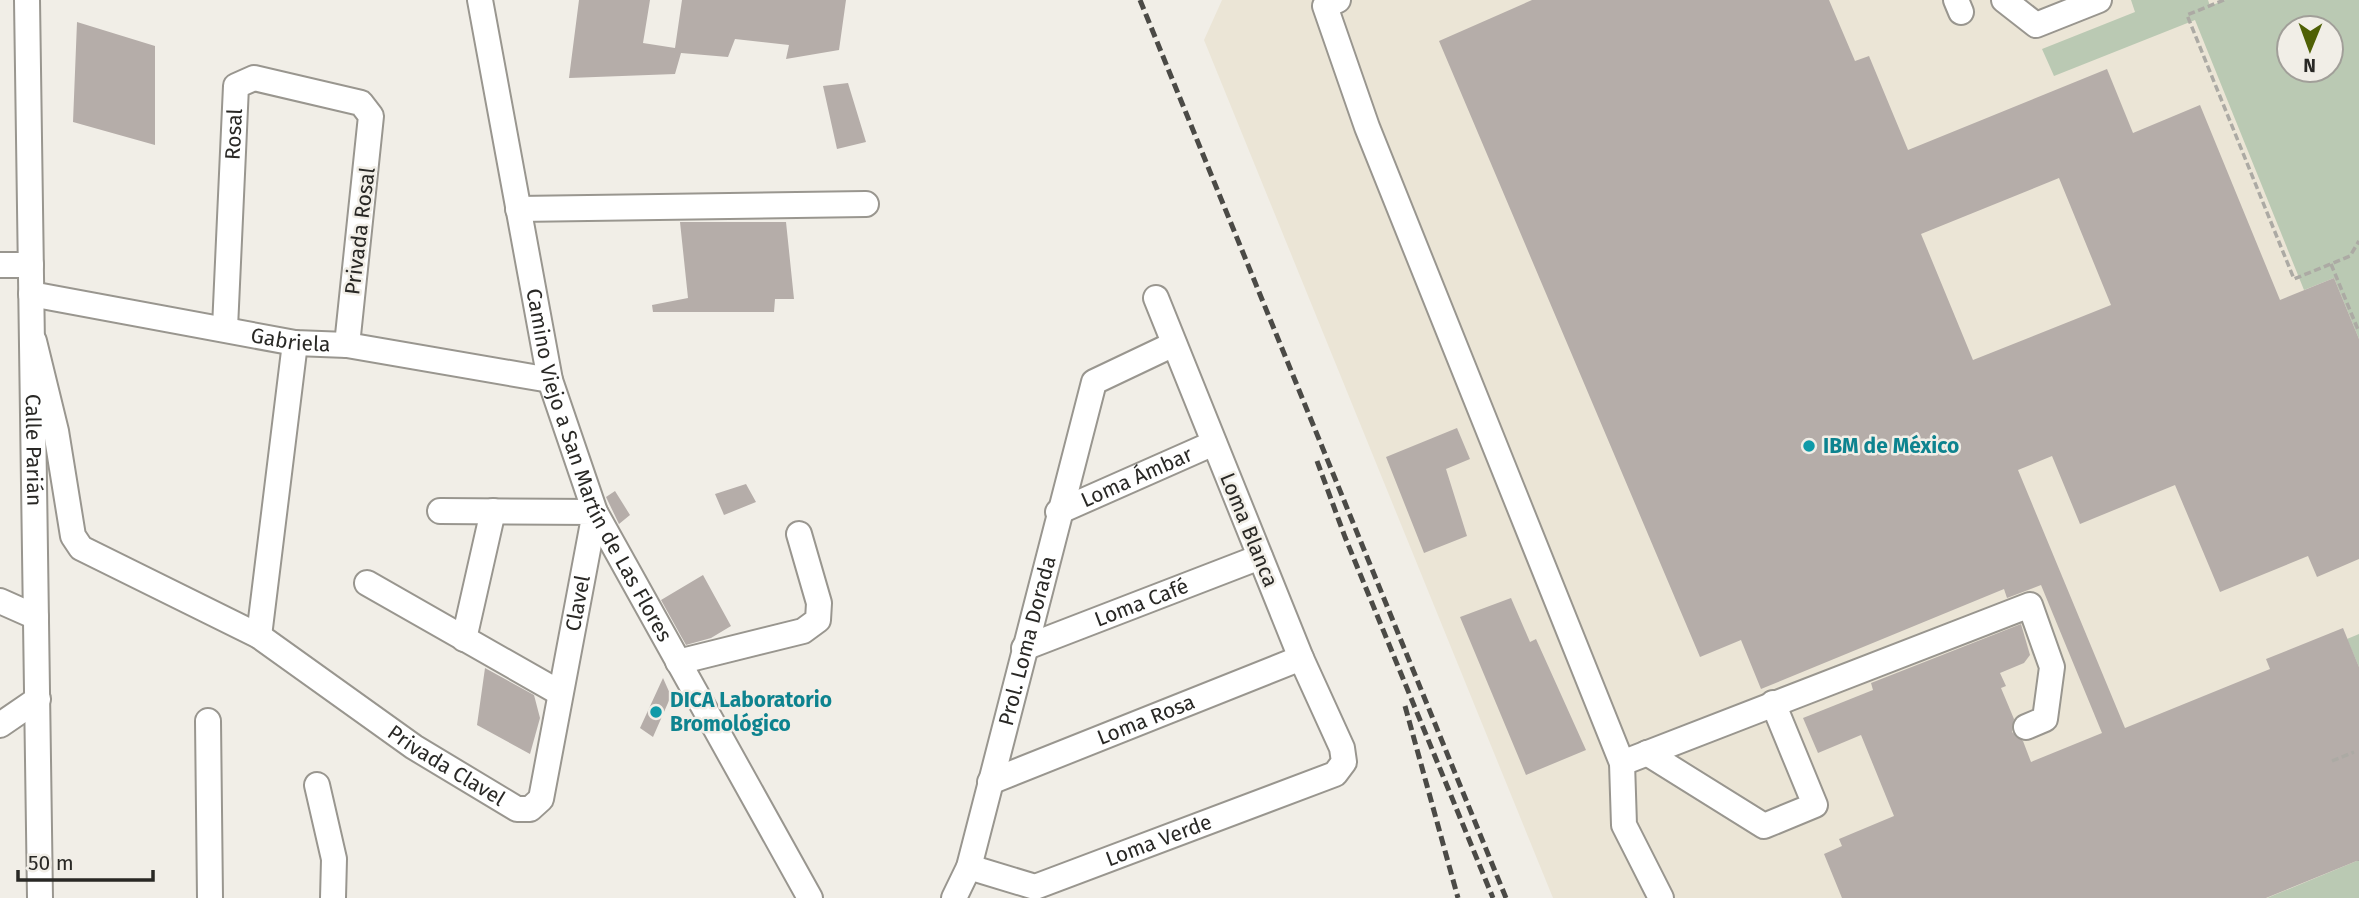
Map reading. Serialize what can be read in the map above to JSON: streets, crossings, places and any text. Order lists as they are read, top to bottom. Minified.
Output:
{"streets":{"street":["Rosal","Privada Rosal","Gabriela","Calle Parián","Camino Viejo a San Martín de Las Flores","Loma Ámbar","Loma Blanca","Clavel","Loma Café","Prol. Loma Dorada","Loma Rosa","Privada Clavel","Loma Verde"]},"crossings":[["Rosal","Privada Rosal"],["Rosal","Gabriela"],["Privada Rosal","Gabriela"],["Gabriela","Calle Parián"],["Gabriela","Camino Viejo a San Martín de Las Flores"],["Calle Parián","Privada Clavel"],["Camino Viejo a San Martín de Las Flores","Clavel"],["Loma Ámbar","Loma Blanca"],["Loma Ámbar","Prol. Loma Dorada"],["Loma Blanca","Loma Café"],["Loma Blanca","Prol. Loma Dorada"],["Loma Blanca","Loma Rosa"],["Loma Blanca","Loma Verde"],["Clavel","Privada Clavel"],["Loma Café","Prol. Loma Dorada"],["Prol. Loma Dorada","Loma Rosa"],["Prol. Loma Dorada","Loma Verde"]],"places":["IBM de México","DICA Laboratorio Bromológico"],"scale_bar":"50 m","north":"bottom"}
